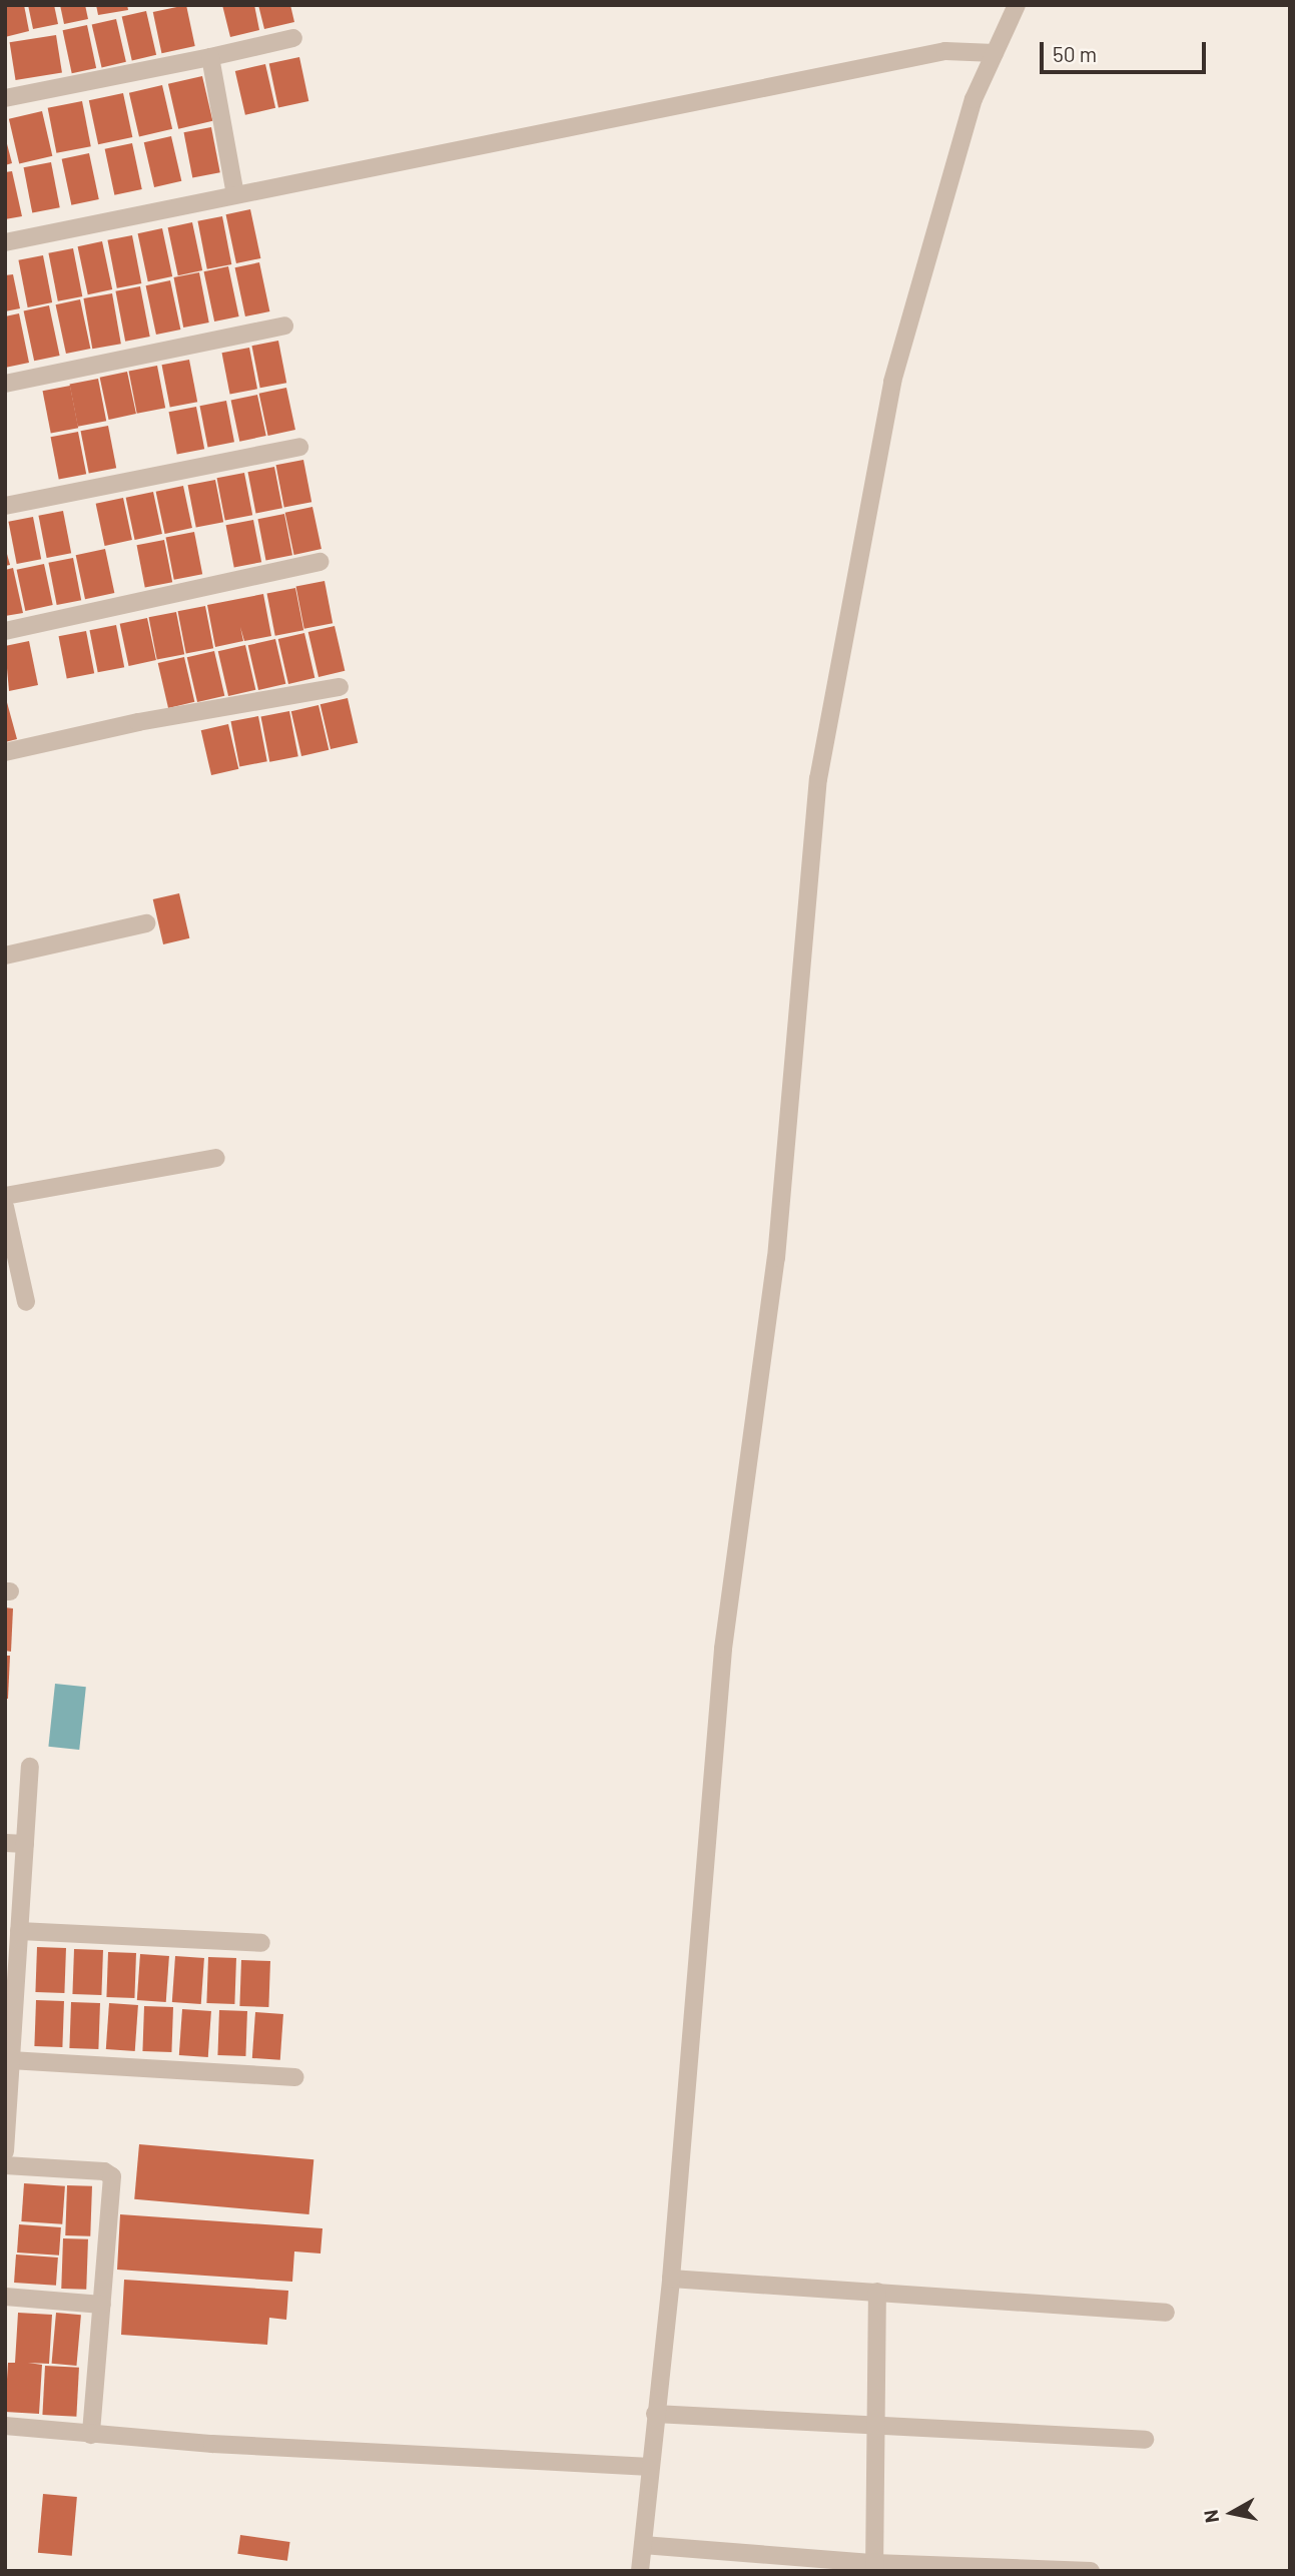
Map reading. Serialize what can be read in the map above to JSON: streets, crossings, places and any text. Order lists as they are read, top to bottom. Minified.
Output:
{"scale_bar":"50 m","north":"left"}
